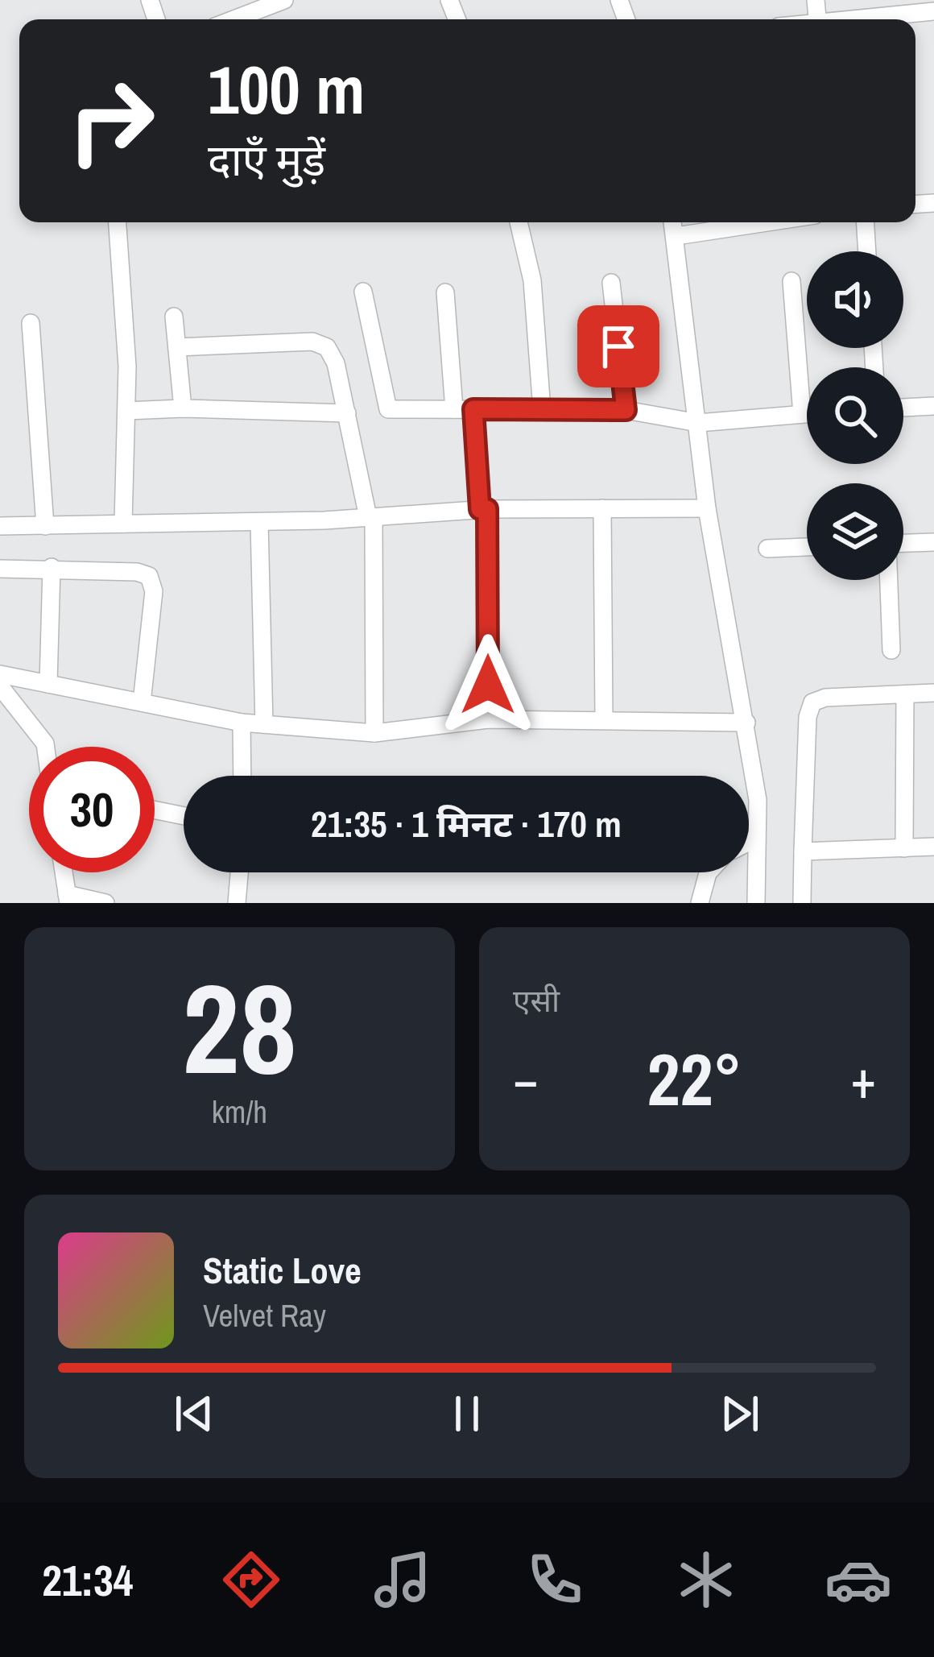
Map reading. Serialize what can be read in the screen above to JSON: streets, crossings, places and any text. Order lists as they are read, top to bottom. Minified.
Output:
{"page":{"turn":["100 m","दाएँ मुड़ें"],"limit":"30","trip":"21:35 · 1 मिनट · 170 m","tile":[["28","km/h"],"एसी"],"heat":["−","22°","+"],"song":["Static Love","Velvet Ray"],"tabs":"21:34"}}
